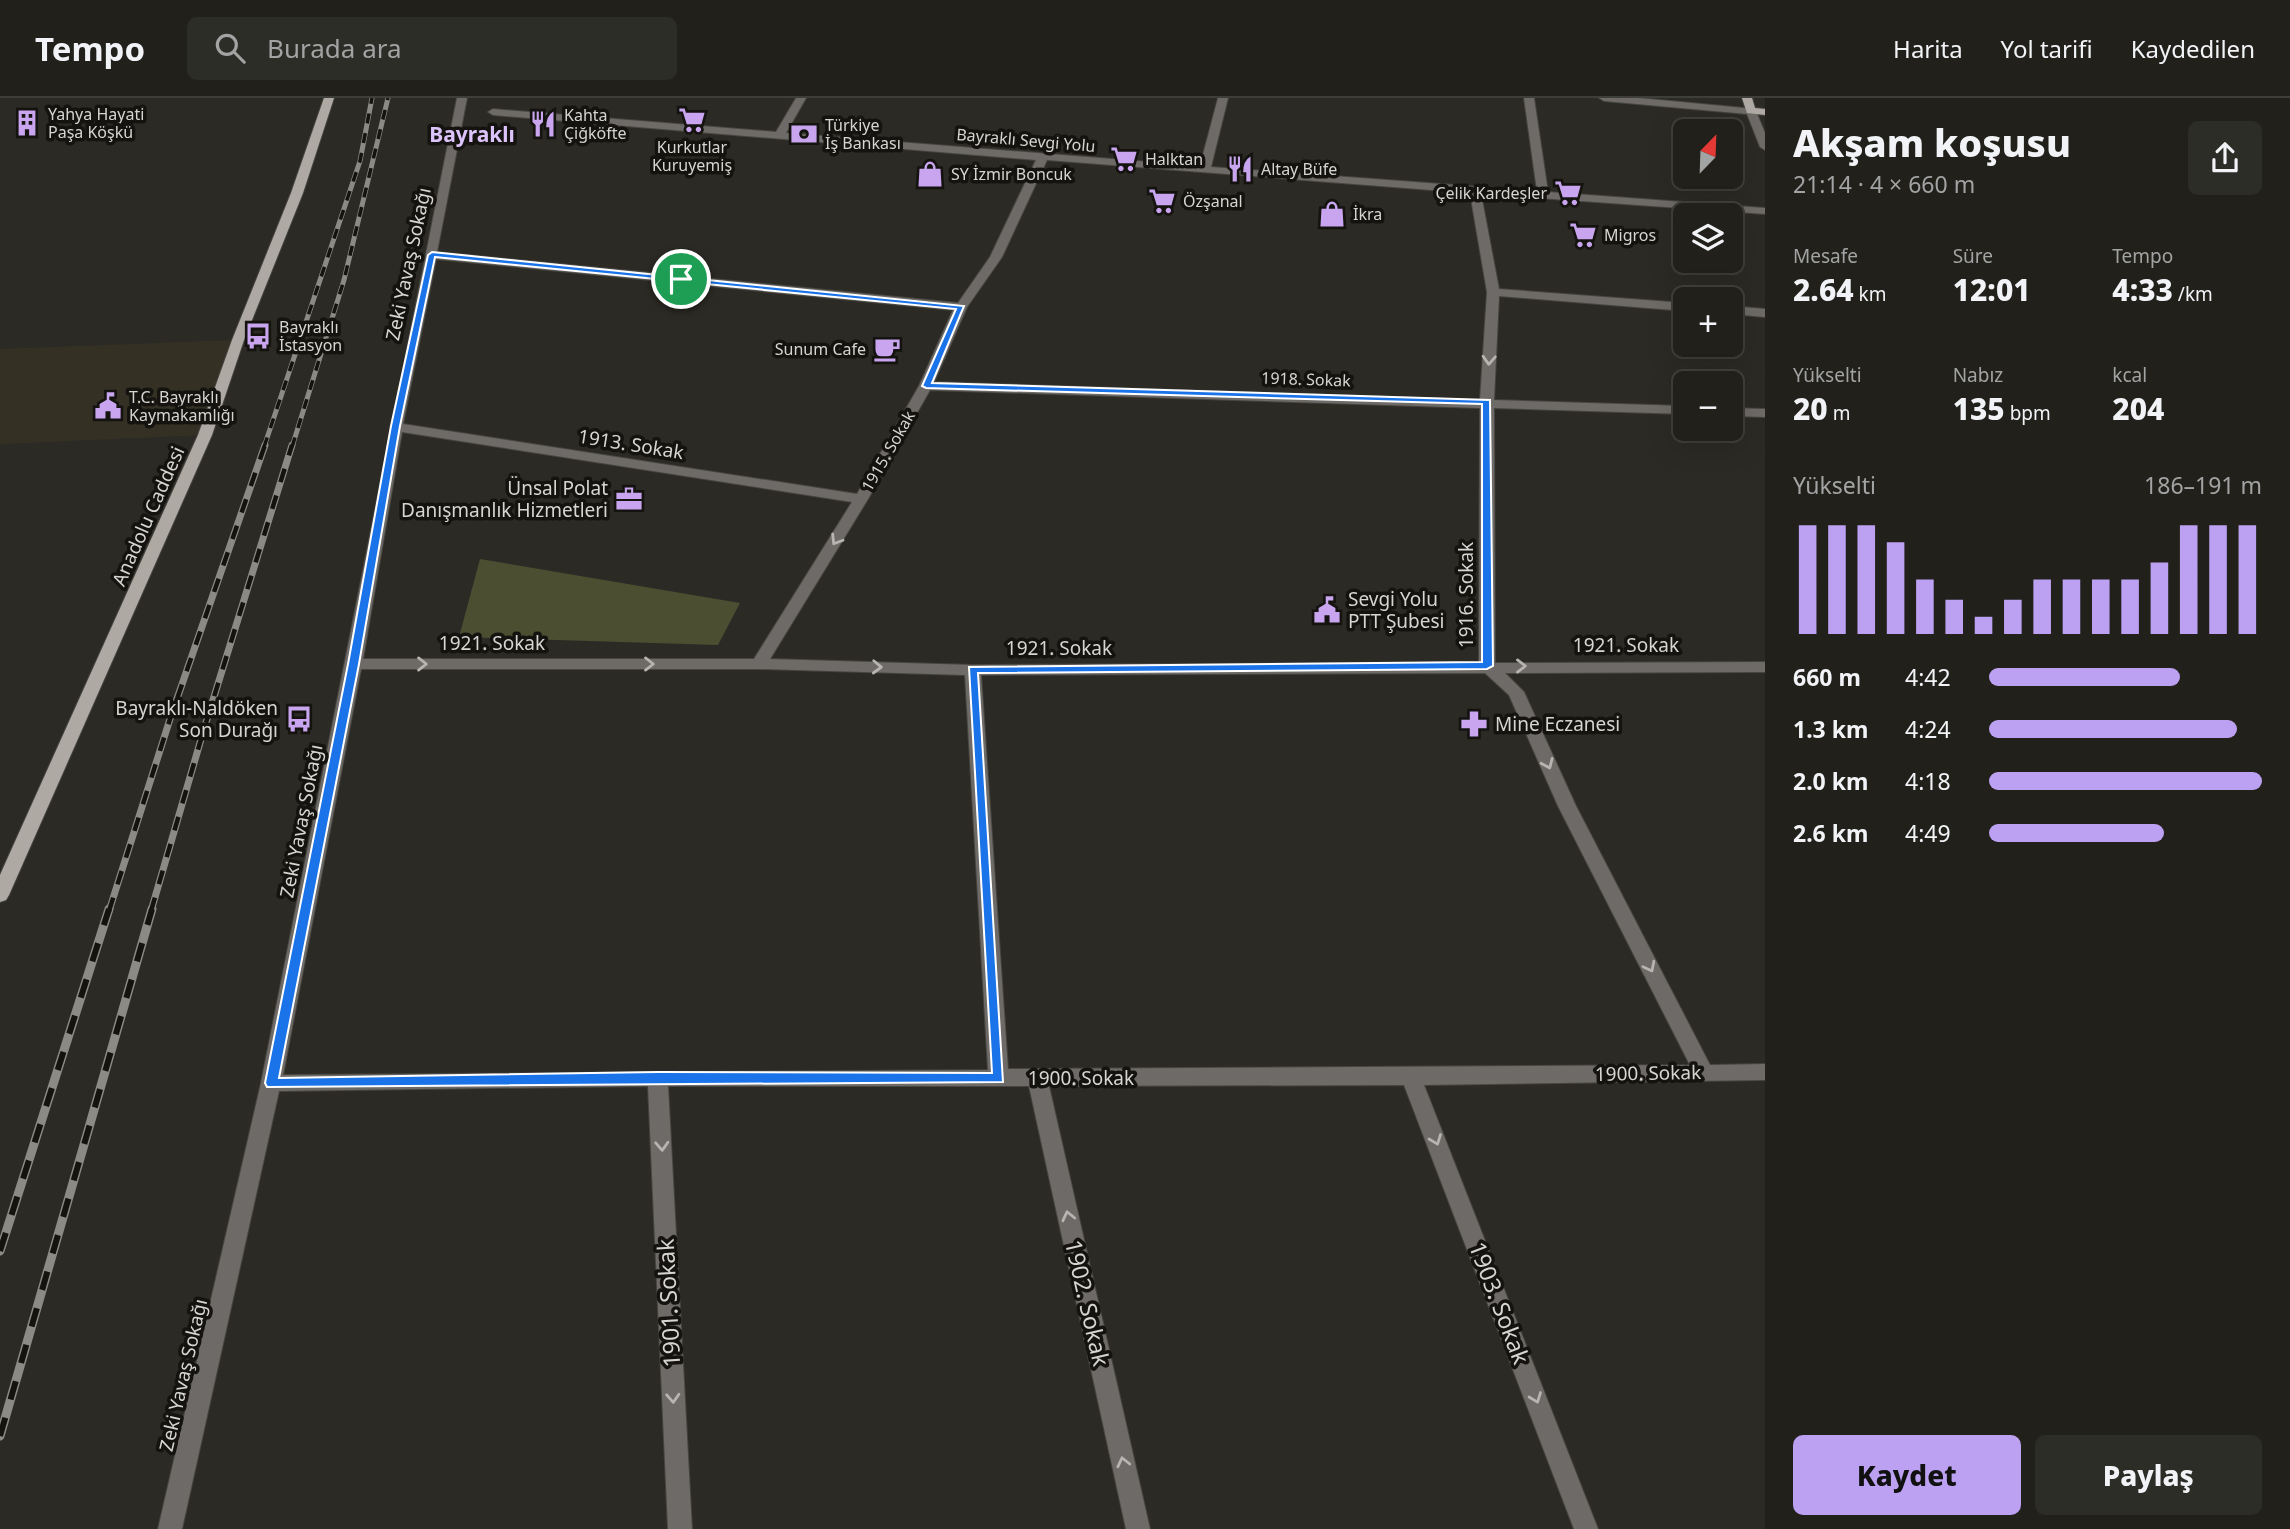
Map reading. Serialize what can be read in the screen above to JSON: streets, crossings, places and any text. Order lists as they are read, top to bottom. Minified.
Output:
{"streets":{"main road":["Anadolu Caddesi"],"street":["Bayraklı Sevgi Yolu","Zeki Yavaş Sokağı","1918. Sokak","1913. Sokak","1915. Sokak","1916. Sokak","1921. Sokak","1900. Sokak","1901. Sokak","1902. Sokak","1903. Sokak"]},"crossings":[["Bayraklı Sevgi Yolu","1915. Sokak"],["Bayraklı Sevgi Yolu","1916. Sokak"],["Zeki Yavaş Sokağı","1913. Sokak"],["Zeki Yavaş Sokağı","1921. Sokak"],["Zeki Yavaş Sokağı","1900. Sokak"],["1918. Sokak","1915. Sokak"],["1918. Sokak","1916. Sokak"],["1913. Sokak","1915. Sokak"],["1915. Sokak","1921. Sokak"],["1916. Sokak","1921. Sokak"],["1916. Sokak","1900. Sokak"],["1900. Sokak","1901. Sokak"],["1900. Sokak","1902. Sokak"],["1900. Sokak","1903. Sokak"]],"one_way":["1916. Sokak","1921. Sokak","1901. Sokak","1902. Sokak","1903. Sokak"],"districts":["Bayraklı"],"places":{"supermarket":["Kurkutlar Kuruyemiş","Halktan","Çelik Kardeşler","Özşanal","Migros"],"building":["Yahya Hayati Paşa Köşkü"],"restaurant":["Kahta Çiğköfte","Altay Büfe"],"bank":["Türkiye İş Bankası"],"shop":["SY İzmir Boncuk","İkra"],"bus stop":["Bayraklı İstasyon","Bayraklı-Naldöken Son Durağı"],"cafe":["Sunum Cafe"],"public building":["T.C. Bayraklı Kaymakamlığı","Sevgi Yolu PTT Şubesi"],"office":["Ünsal Polat Danışmanlık Hizmetleri"],"pharmacy":["Mine Eczanesi"]},"north":"top right","page":{"header":"Tempo","search":"Burada ara","nav":["Harita","Yol tarifi","Kaydedilen"],"heading":["Akşam koşusu","21:14 · 4 × 660 m"],"map_buttons":["+","−"],"stats":[["Mesafe","2.64 km"],["Süre","12:01"],["Tempo","4:33 /km"],["Yükselti","20 m"],["Nabız","135 bpm"],["kcal","204"]],"chart":["Yükselti","186–191 m"],"list":[{"name":"660 m","note":"4:42"},{"name":"1.3 km","note":"4:24"},{"name":"2.0 km","note":"4:18"},{"name":"2.6 km","note":"4:49"}],"buttons":["Kaydet","Paylaş"]}}
